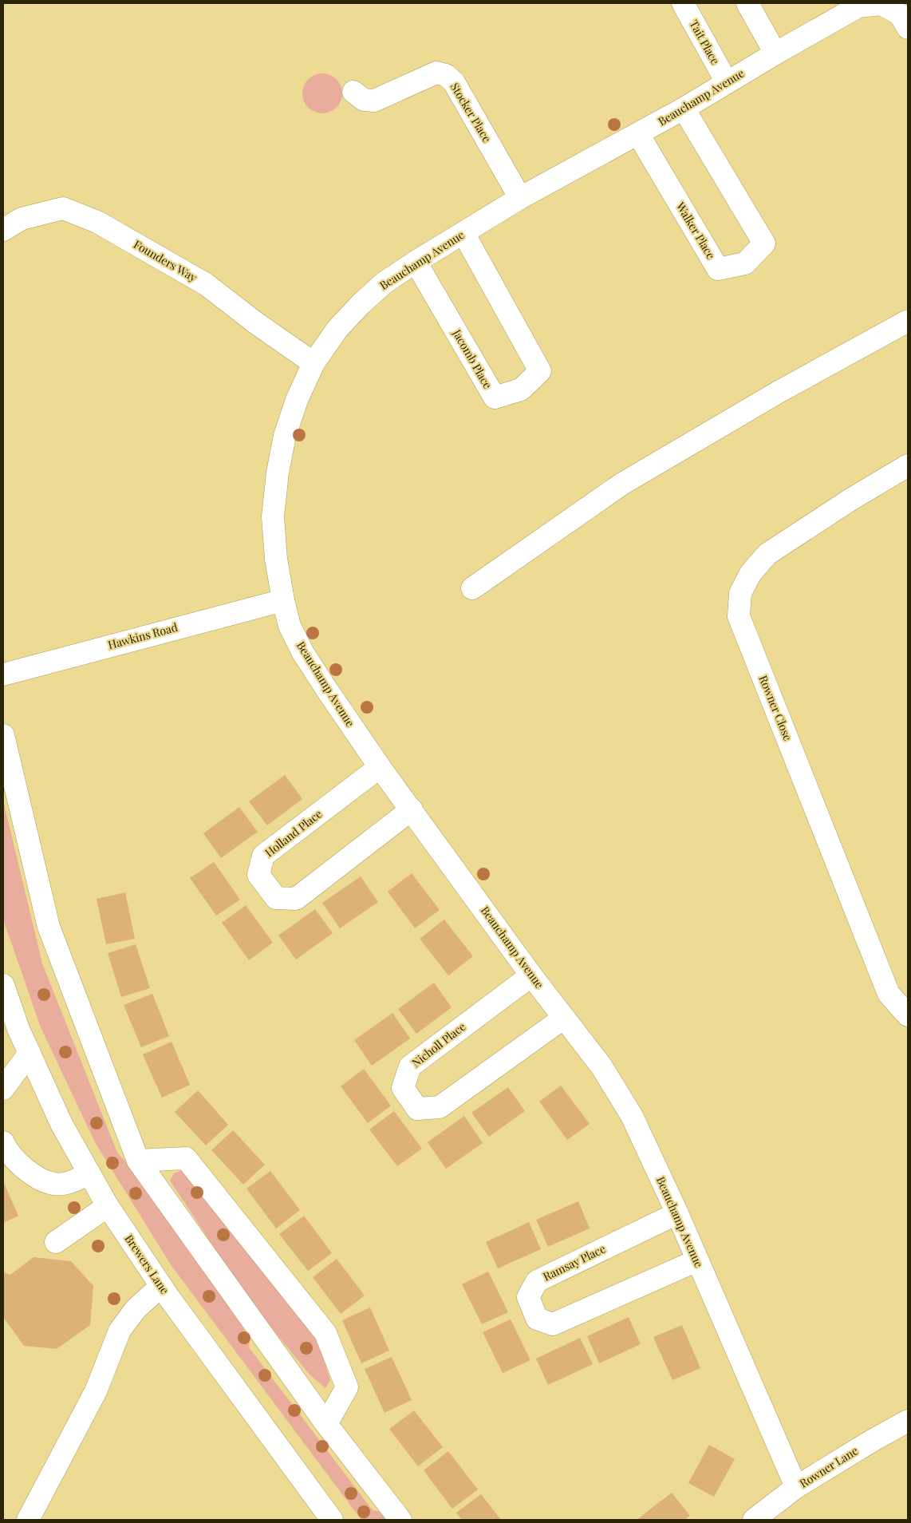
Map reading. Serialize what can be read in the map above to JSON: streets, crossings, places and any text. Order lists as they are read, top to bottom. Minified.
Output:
{"streets":{"street":["Tait Place","Beauchamp Avenue","Stocker Place","Walker Place","Founders Way","Jacomb Place","Hawkins Road","Rowner Close","Holland Place","Nicholl Place","Ramsay Place","Brewers Lane","Rowner Lane"]},"crossings":[["Tait Place","Beauchamp Avenue"],["Beauchamp Avenue","Stocker Place"],["Beauchamp Avenue","Walker Place"],["Beauchamp Avenue","Founders Way"],["Beauchamp Avenue","Jacomb Place"],["Beauchamp Avenue","Hawkins Road"],["Beauchamp Avenue","Holland Place"],["Beauchamp Avenue","Nicholl Place"],["Beauchamp Avenue","Ramsay Place"],["Beauchamp Avenue","Rowner Lane"]]}
